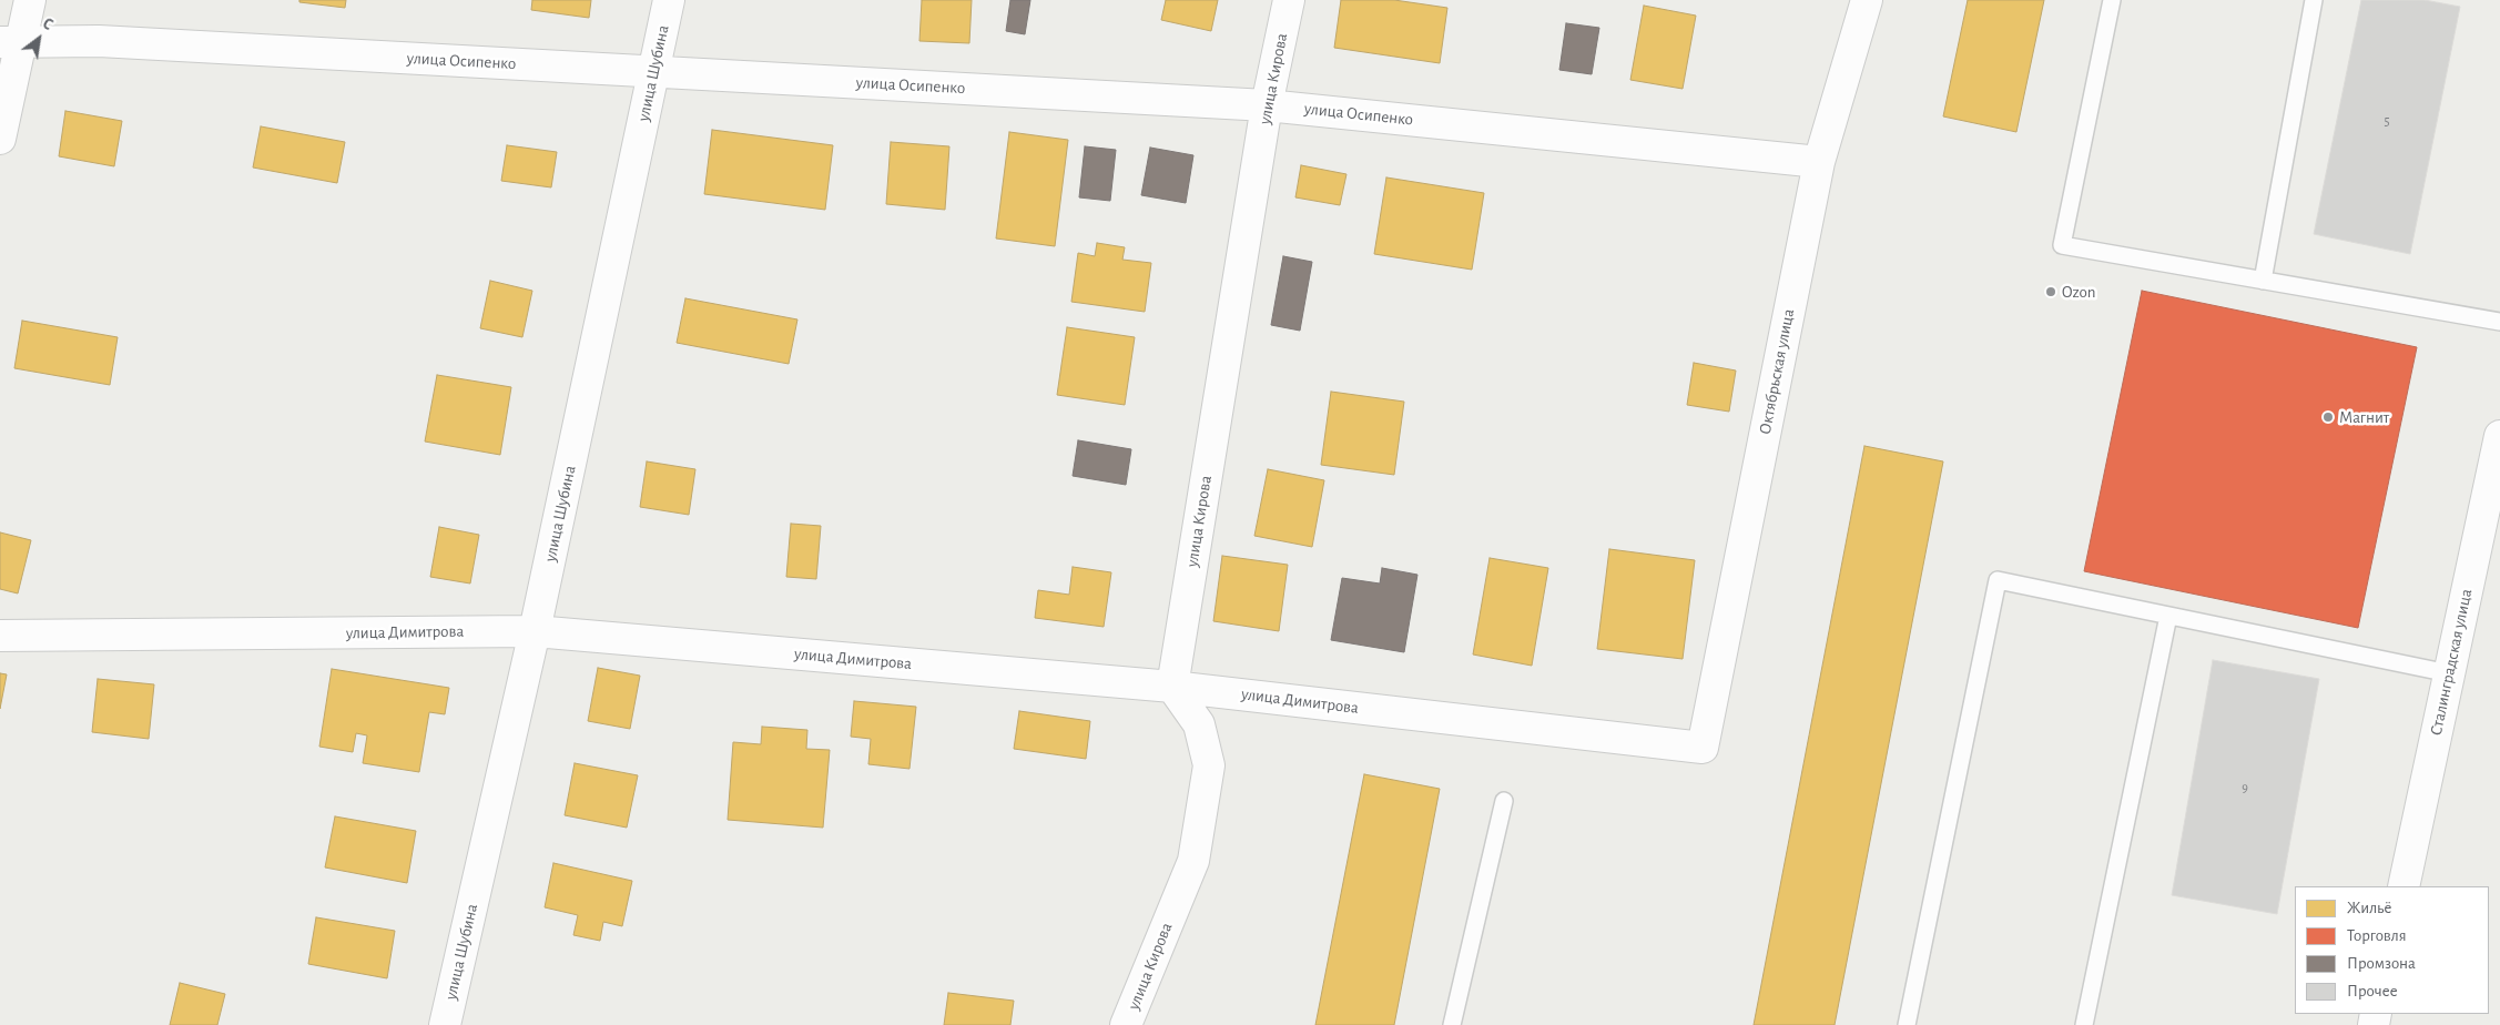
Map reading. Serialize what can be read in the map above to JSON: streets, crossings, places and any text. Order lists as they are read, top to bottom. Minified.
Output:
{"streets":{"street":["улица Осипенко","улица Шубина","улица Кирова","Октябрьская улица","улица Димитрова","Сталинградская улица"]},"crossings":[["улица Осипенко","улица Шубина"],["улица Осипенко","улица Кирова"],["улица Осипенко","Октябрьская улица"],["улица Шубина","улица Димитрова"],["улица Кирова","улица Димитрова"],["Октябрьская улица","улица Димитрова"]],"places":["Ozon","Магнит"],"house_numbers":["5","9"],"legend":["Жильё","Торговля","Промзона","Прочее"],"north":"top right"}
